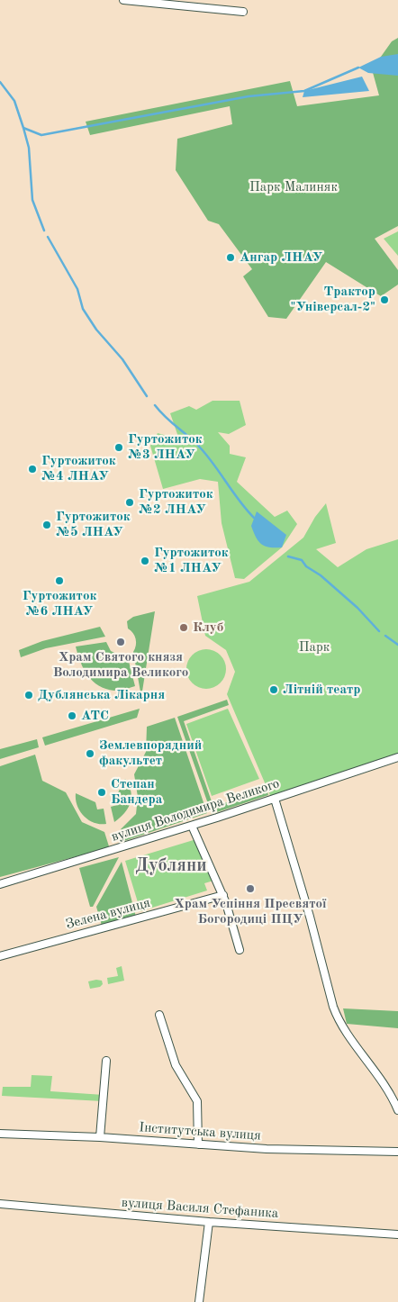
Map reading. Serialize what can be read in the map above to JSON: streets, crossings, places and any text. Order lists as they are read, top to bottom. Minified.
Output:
{"streets":{"street":["вулиця Володимира Великого","Зелена вулиця","Інститутська вулиця","вулиця Василя Стефаника"]},"districts":["Дубляни"],"parks":["Парк Малиняк","Парк"],"places":["Ангар ЛНАУ","Трактор \"Універсал-2\"","Гуртожиток №3 ЛНАУ","Гуртожиток №4 ЛНАУ","Гуртожиток №2 ЛНАУ","Гуртожиток №5 ЛНАУ","Гуртожиток №1 ЛНАУ","Гуртожиток №6 ЛНАУ","Клуб","Храм Святого князя Володимира Великого","Літній театр","Дублянська Лікарня","АТС","Землевпорядний факультет","Степан Бандера","Храм Успіння Пресвятої Богородиці ПЦУ"]}
